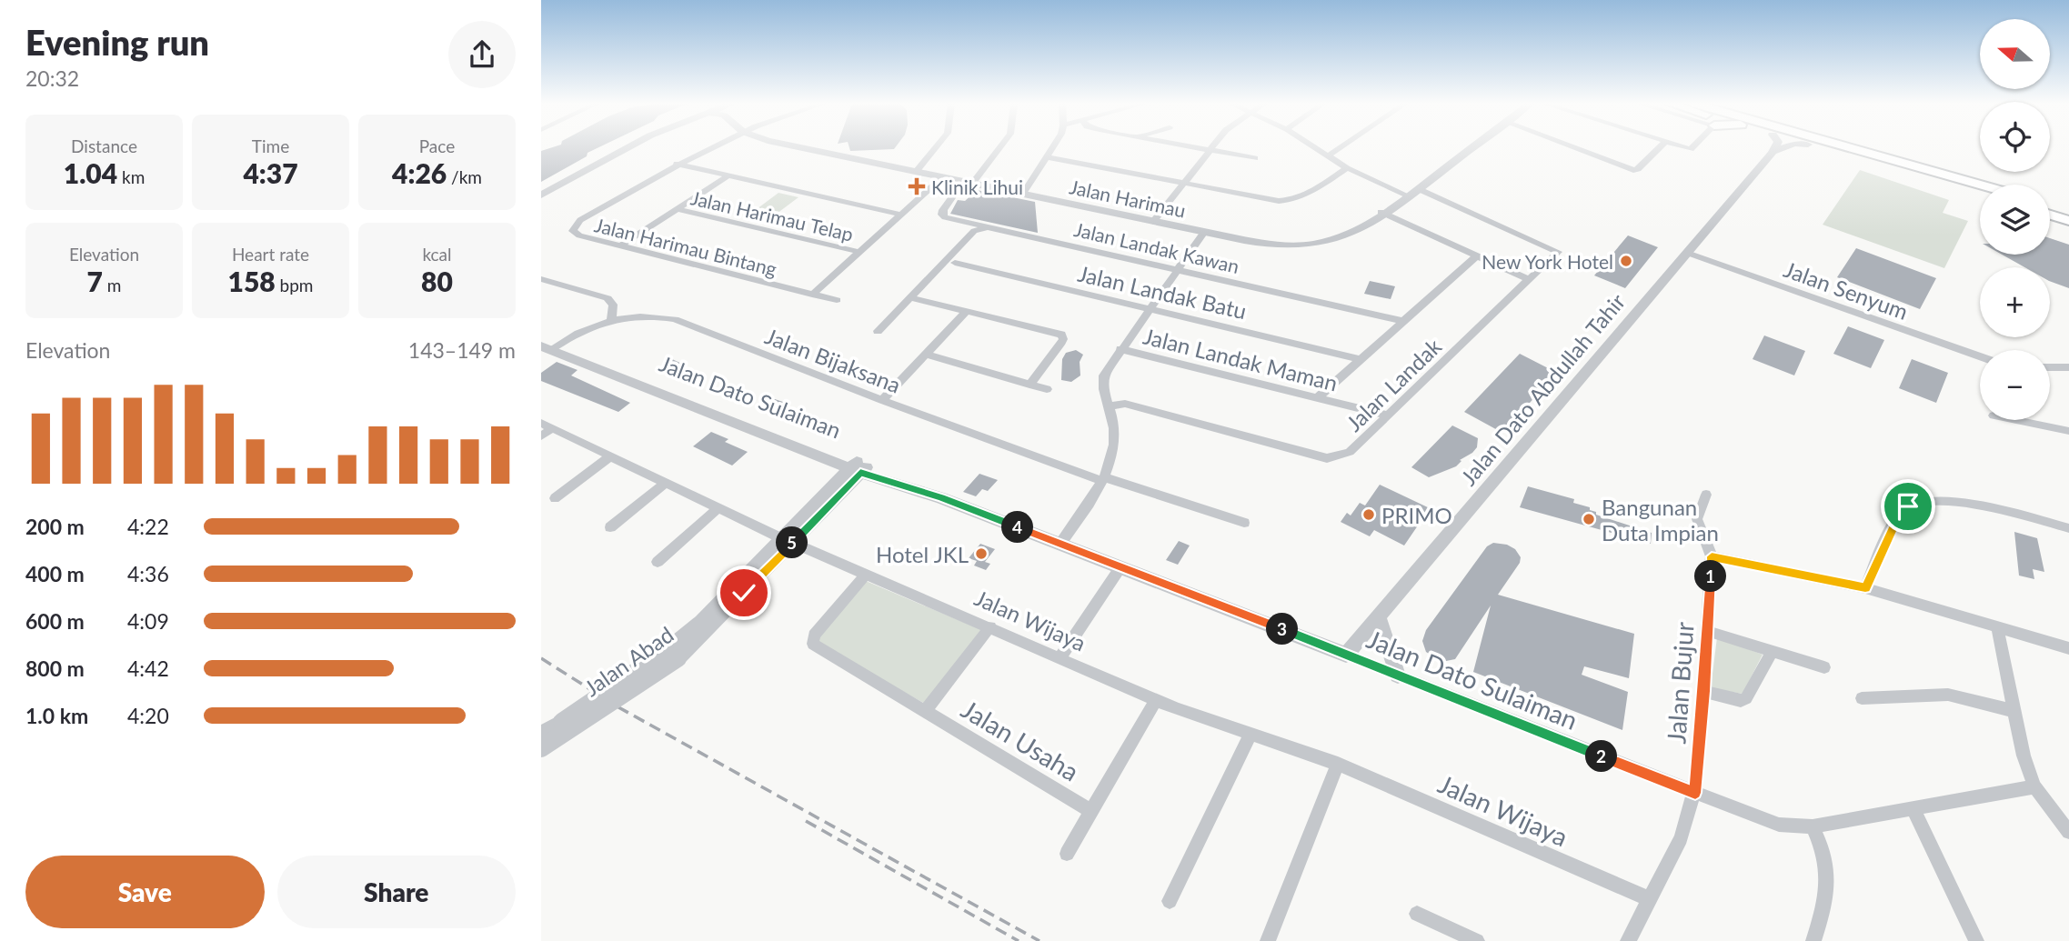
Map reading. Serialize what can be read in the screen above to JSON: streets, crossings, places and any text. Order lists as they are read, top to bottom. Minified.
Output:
{"streets":{"street":["Jalan Harimau","Jalan Harimau Telap","Jalan Harimau Bintang","Jalan Landak Kawan","Jalan Senyum","Jalan Landak Batu","Jalan Landak Maman","Jalan Bijaksana","Jalan Landak","Jalan Dato Abdullah Tahir","Jalan Dato Sulaiman","Jalan Wijaya","Jalan Abad","Jalan Bujur","Jalan Usaha"]},"crossings":[["Jalan Harimau","Jalan Landak"],["Jalan Senyum","Jalan Dato Abdullah Tahir"],["Jalan Landak Maman","Jalan Landak"],["Jalan Bijaksana","Jalan Dato Sulaiman"],["Jalan Dato Abdullah Tahir","Jalan Dato Sulaiman"],["Jalan Dato Sulaiman","Jalan Abad"],["Jalan Dato Sulaiman","Jalan Bujur"],["Jalan Wijaya","Jalan Abad"],["Jalan Wijaya","Jalan Bujur"],["Jalan Wijaya","Jalan Usaha"]],"places":{"health":["Klinik Lihui"],"other":["New York Hotel","PRIMO","Bangunan Duta Impian","Hotel JKL"]},"north":"left","page":{"heading":["Evening run","20:32"],"map_buttons":["+","−"],"stats":[["Distance","1.04 km"],["Time","4:37"],["Pace","4:26 /km"],["Elevation","7 m"],["Heart rate","158 bpm"],["kcal","80"]],"chart":["Elevation","143–149 m"],"list":[{"name":"200 m","note":"4:22"},{"name":"400 m","note":"4:36"},{"name":"600 m","note":"4:09"},{"name":"800 m","note":"4:42"},{"name":"1.0 km","note":"4:20"}],"pins":["4","5","1","3","2"],"buttons":["Save","Share"]}}
